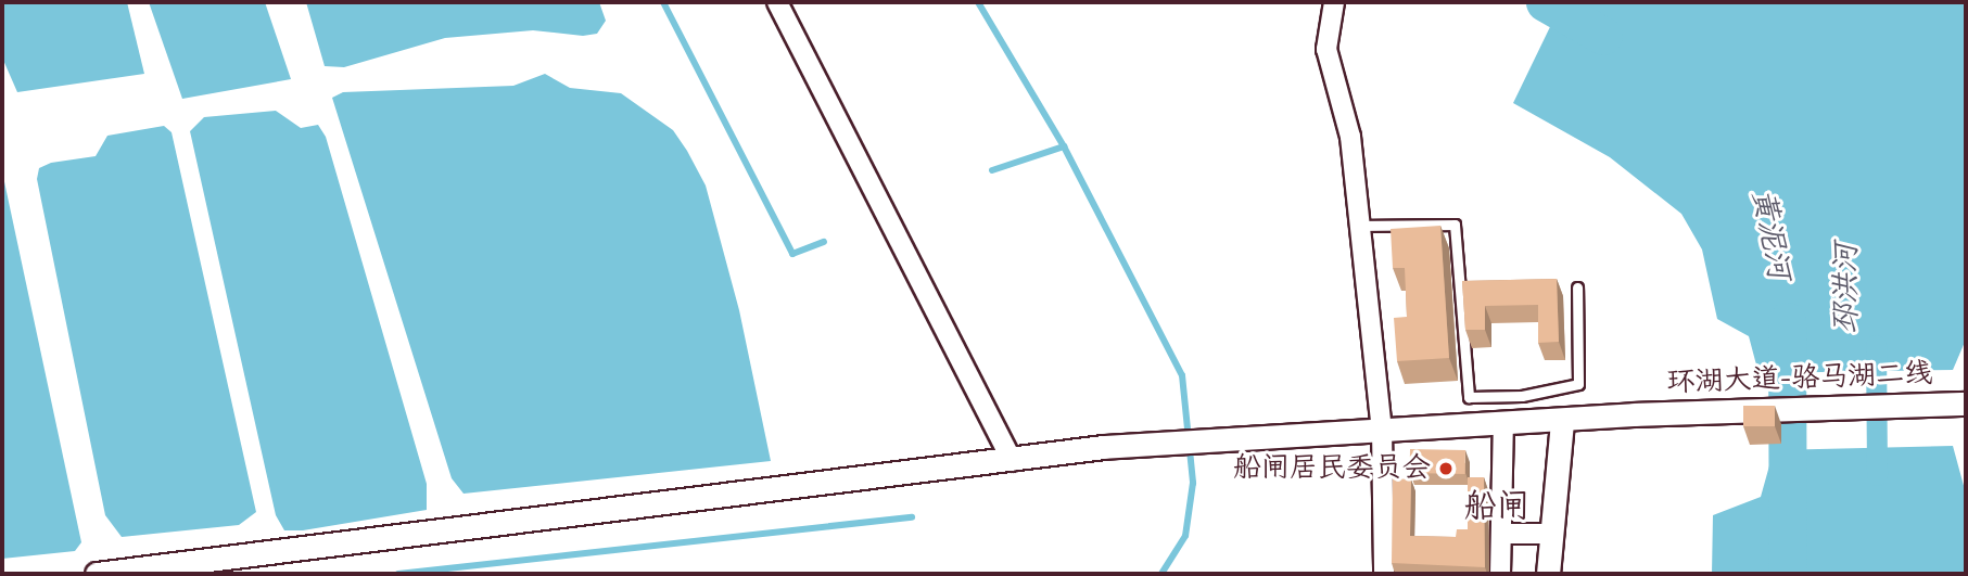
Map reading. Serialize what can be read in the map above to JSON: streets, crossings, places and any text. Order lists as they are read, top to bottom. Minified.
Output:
{"streets":{"street":["环湖大道-骆马湖二线"]},"districts":["船闸"],"water":["黄泥河","邳洪河"],"places":["船闸居民委员会"]}
